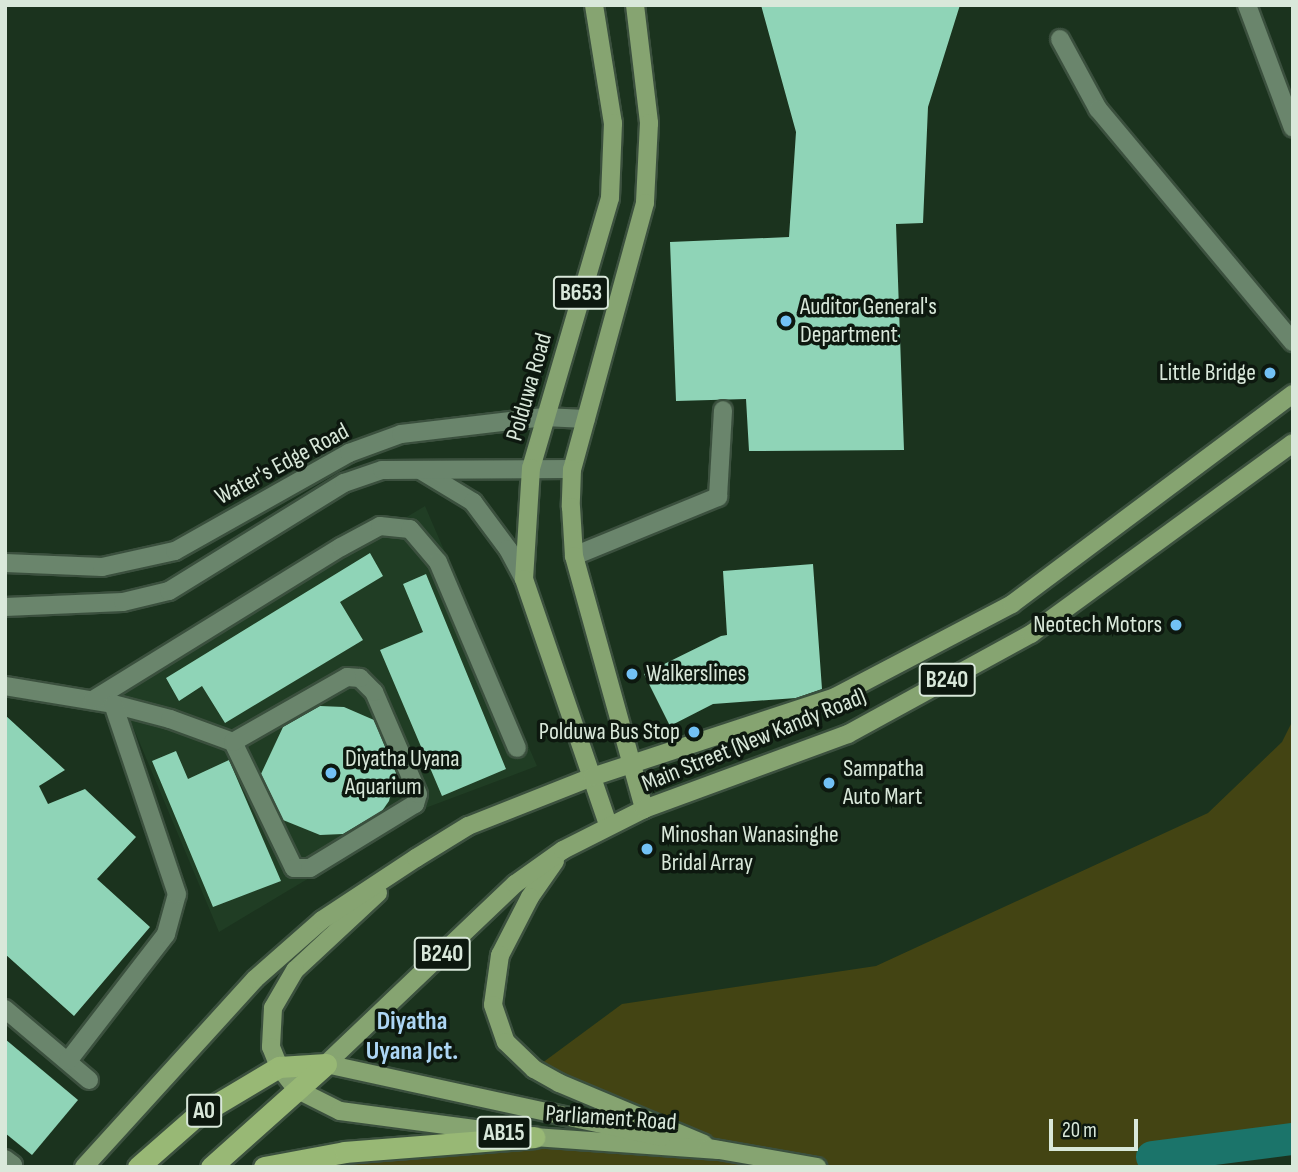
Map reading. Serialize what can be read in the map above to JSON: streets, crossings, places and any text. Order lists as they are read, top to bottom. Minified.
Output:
{"streets":{"highway":["A0"],"main road":["B653","Polduwa Road","B240","Main Street (New Kandy Road)","Parliament Road","AB15"],"street":["Water's Edge Road"]},"crossings":[["B653","Water's Edge Road"],["B653","Main Street (New Kandy Road)"],["Polduwa Road","Water's Edge Road"],["Polduwa Road","Main Street (New Kandy Road)"],["Main Street (New Kandy Road)","A0"],["Main Street (New Kandy Road)","Parliament Road"],["A0","Parliament Road"]],"districts":["Diyatha Uyana Jct."],"places":["Auditor General's Department","Little Bridge","Neotech Motors","Walkerslines","Polduwa Bus Stop","Diyatha Uyana Aquarium","Sampatha Auto Mart","Minoshan Wanasinghe Bridal Array"],"scale_bar":"20 m"}
